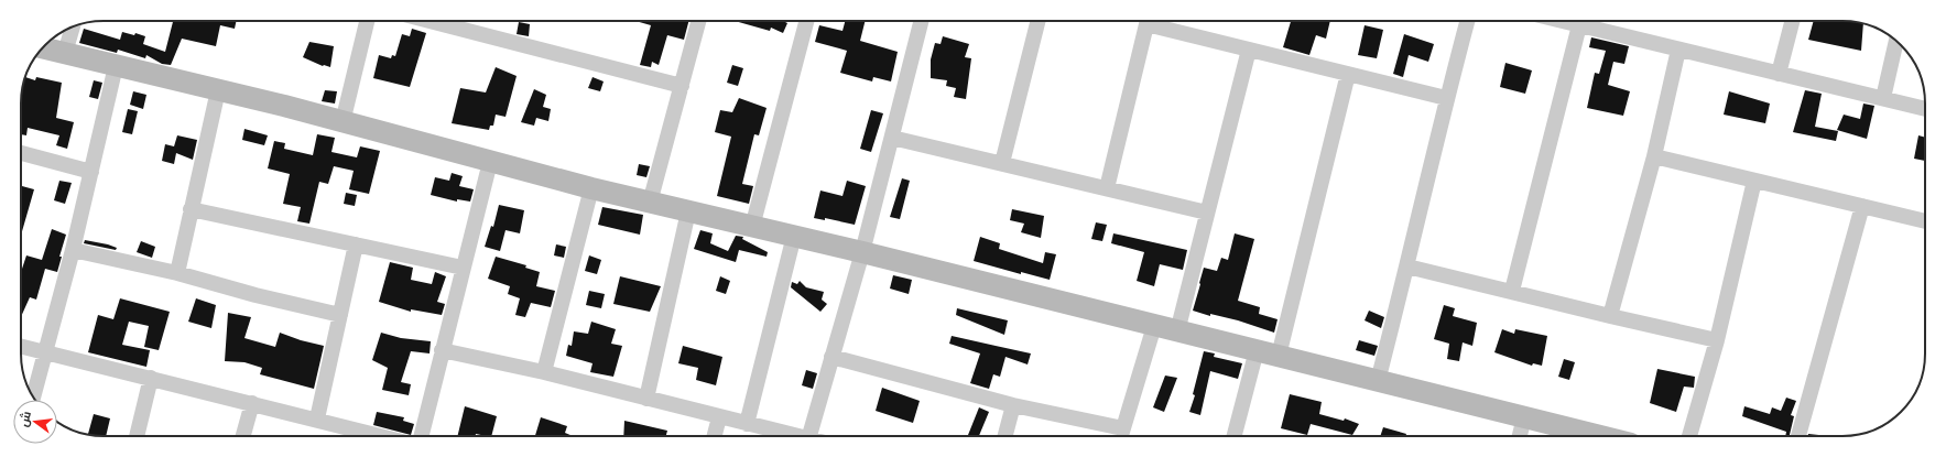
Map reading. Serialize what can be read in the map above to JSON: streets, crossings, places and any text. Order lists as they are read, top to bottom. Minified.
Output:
{"north":"left"}
